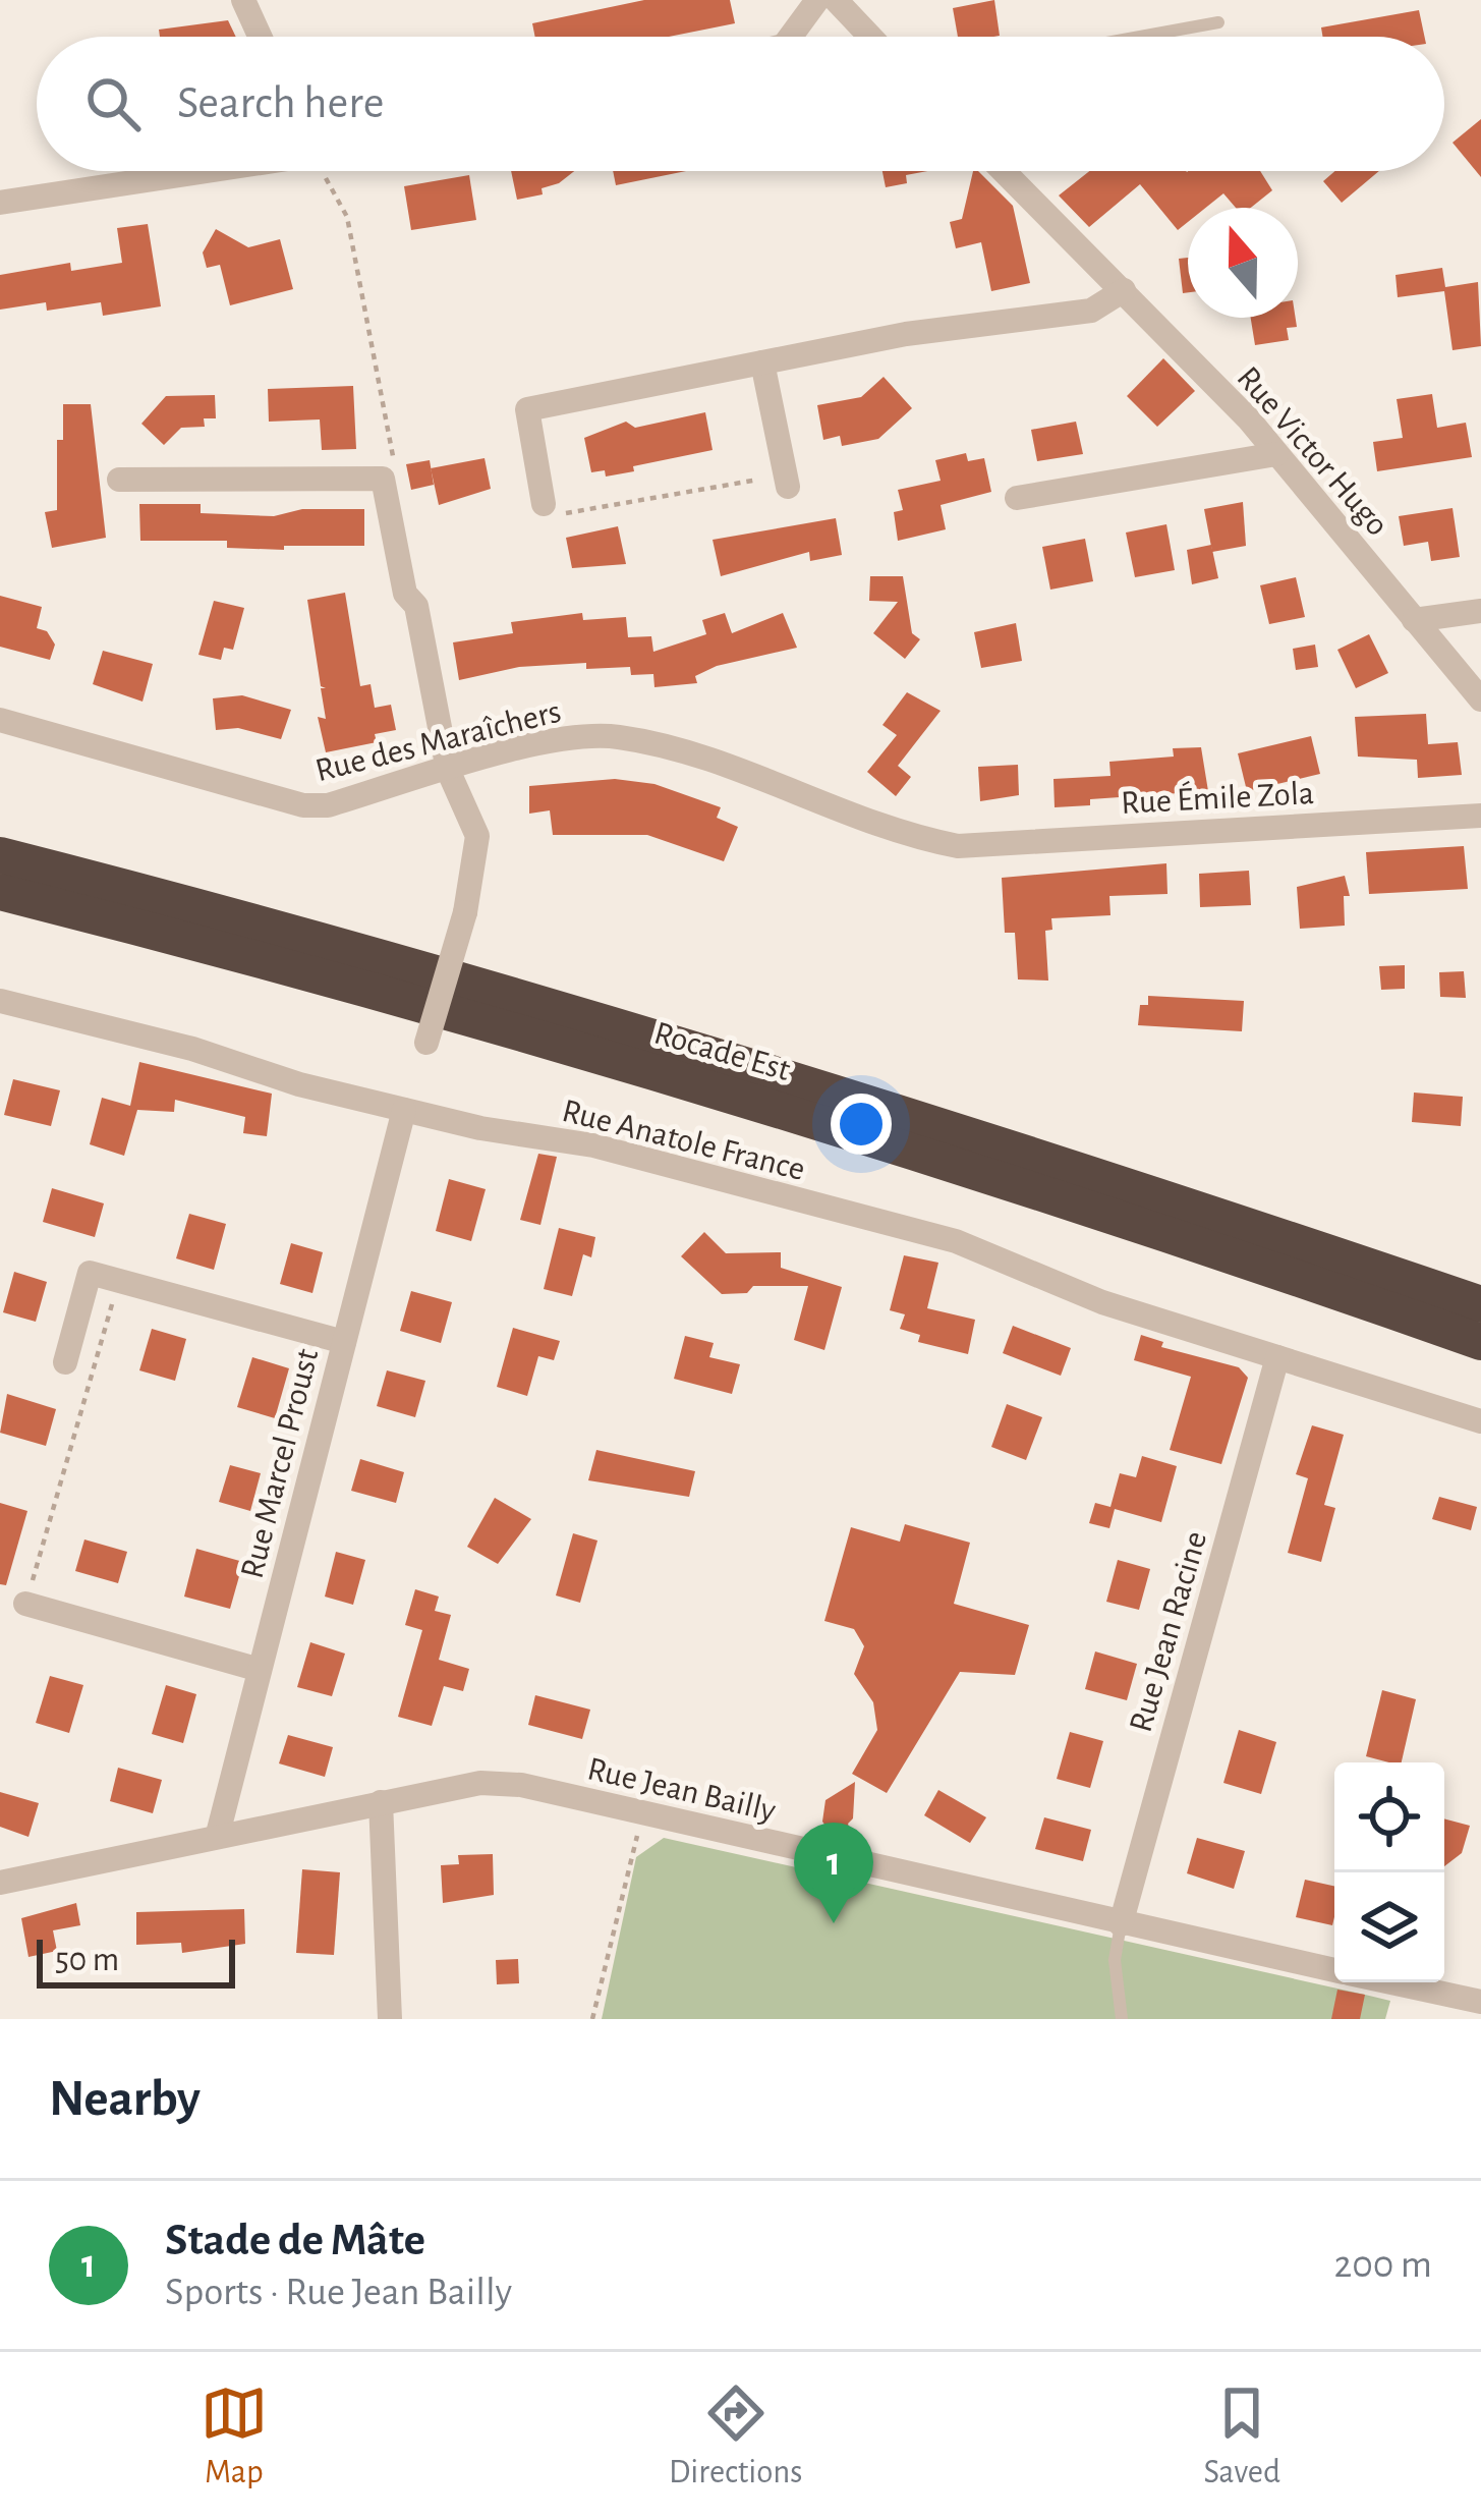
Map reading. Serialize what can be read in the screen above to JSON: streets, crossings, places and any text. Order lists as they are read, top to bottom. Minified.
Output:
{"streets":{"highway":["Rocade Est"],"street":["Rue Victor Hugo","Rue des Maraîchers","Rue Émile Zola","Rue Anatole France","Rue Marcel Proust","Rue Jean Racine","Rue Jean Bailly"]},"crossings":[["Rue des Maraîchers","Rue Émile Zola"],["Rue Anatole France","Rue Marcel Proust"],["Rue Anatole France","Rue Jean Racine"],["Rue Marcel Proust","Rue Jean Bailly"],["Rue Jean Racine","Rue Jean Bailly"]],"scale_bar":"50 m","north":"top","page":{"search":"Search here","pins":"1","scale":"50 m","heading":"Nearby","list":[{"mark":"1","name":"Stade de Mâte","note":"Sports · Rue Jean Bailly","value":"200 m"}],"nav":["Map","Directions","Saved"]}}
